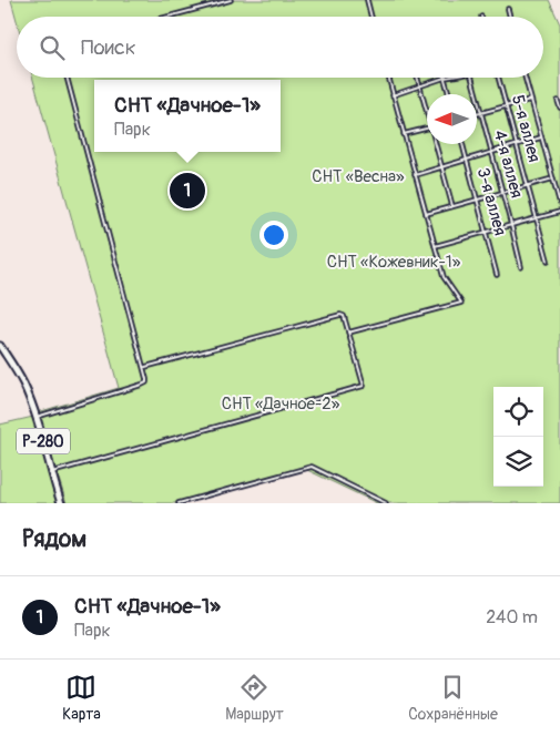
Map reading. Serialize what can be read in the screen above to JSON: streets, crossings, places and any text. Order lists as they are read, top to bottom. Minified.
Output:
{"streets":{"highway":["Р-280"],"street":["5-я аллея","4-я аллея","3-я аллея"]},"parks":["СНТ «Весна»","СНТ «Кожевник-1»","СНТ «Дачное-2»"],"north":"left","page":{"search":"Поиск","popup":["СНТ «Дачное-1»","Парк"],"pins":"1","heading":"Рядом","list":[{"mark":"1","name":"СНТ «Дачное-1»","note":"Парк","value":"240 m"}],"nav":["Карта","Маршрут","Сохранённые"]}}
